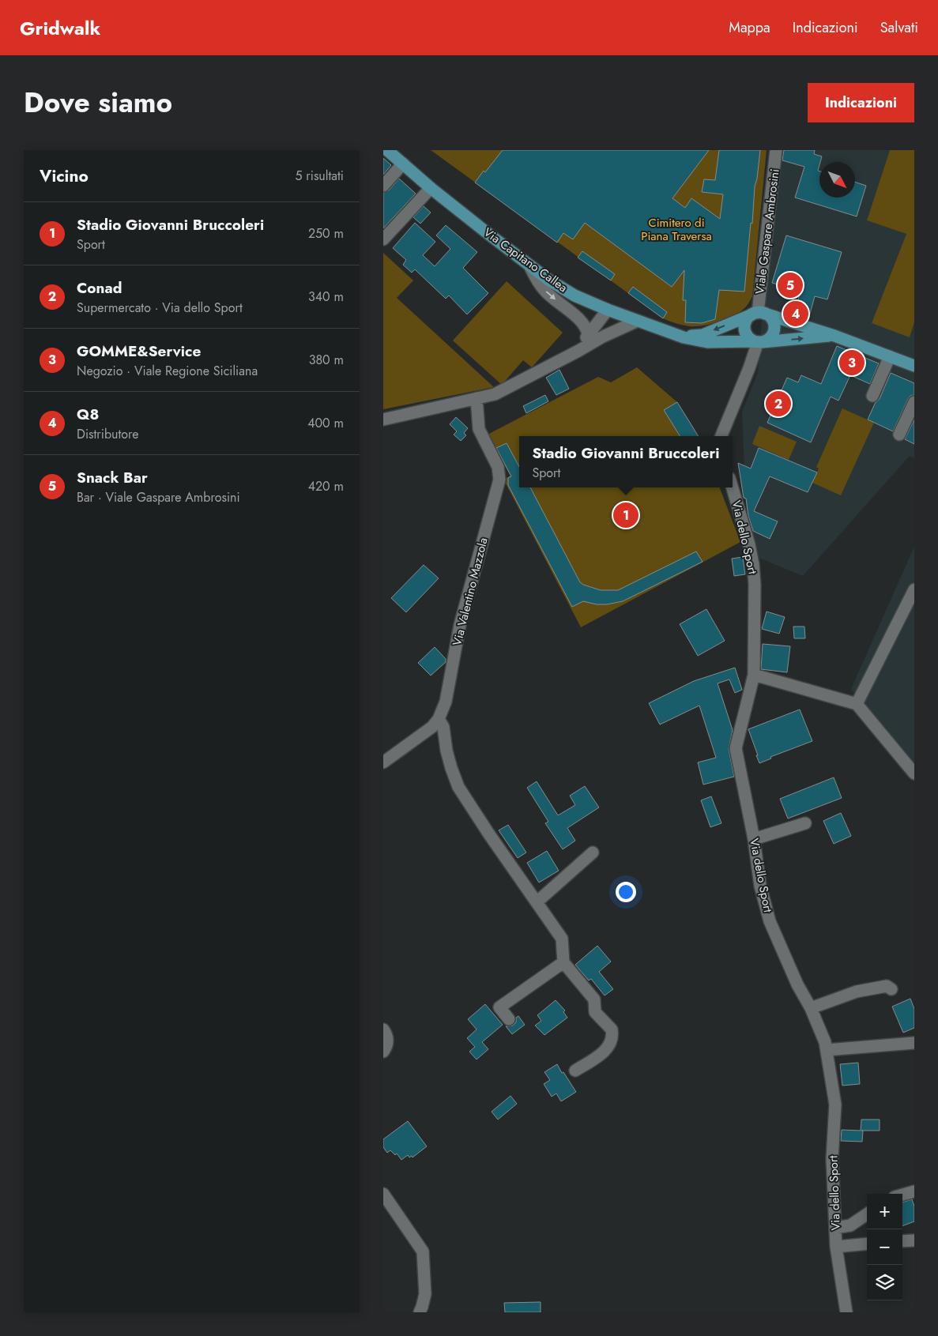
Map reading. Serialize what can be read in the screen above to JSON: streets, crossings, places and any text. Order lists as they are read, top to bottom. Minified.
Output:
{"streets":{"main road":["Via Capitano Callea"],"street":["Viale Gaspare Ambrosini","Via dello Sport","Via Valentino Mazzola"]},"crossings":[["Viale Gaspare Ambrosini","Via Capitano Callea"]],"parks":["Cimitero di Piana Traversa"],"north":"bottom right","page":{"header":"Gridwalk","nav":["Mappa","Indicazioni","Salvati"],"title":"Dove siamo","buttons":"Indicazioni","heading":["Vicino","5 risultati"],"list":[{"mark":"1","name":"Stadio Giovanni Bruccoleri","note":"Sport","value":"250 m"},{"mark":"2","name":"Conad","note":"Supermercato · Via dello Sport","value":"340 m"},{"mark":"3","name":"GOMME&Service","note":"Negozio · Viale Regione Siciliana","value":"380 m"},{"mark":"4","name":"Q8","note":"Distributore","value":"400 m"},{"mark":"5","name":"Snack Bar","note":"Bar · Viale Gaspare Ambrosini","value":"420 m"}],"pins":["5","4","3","2","1"],"popup":["Stadio Giovanni Bruccoleri","Sport"],"map_buttons":["+","−"]}}
